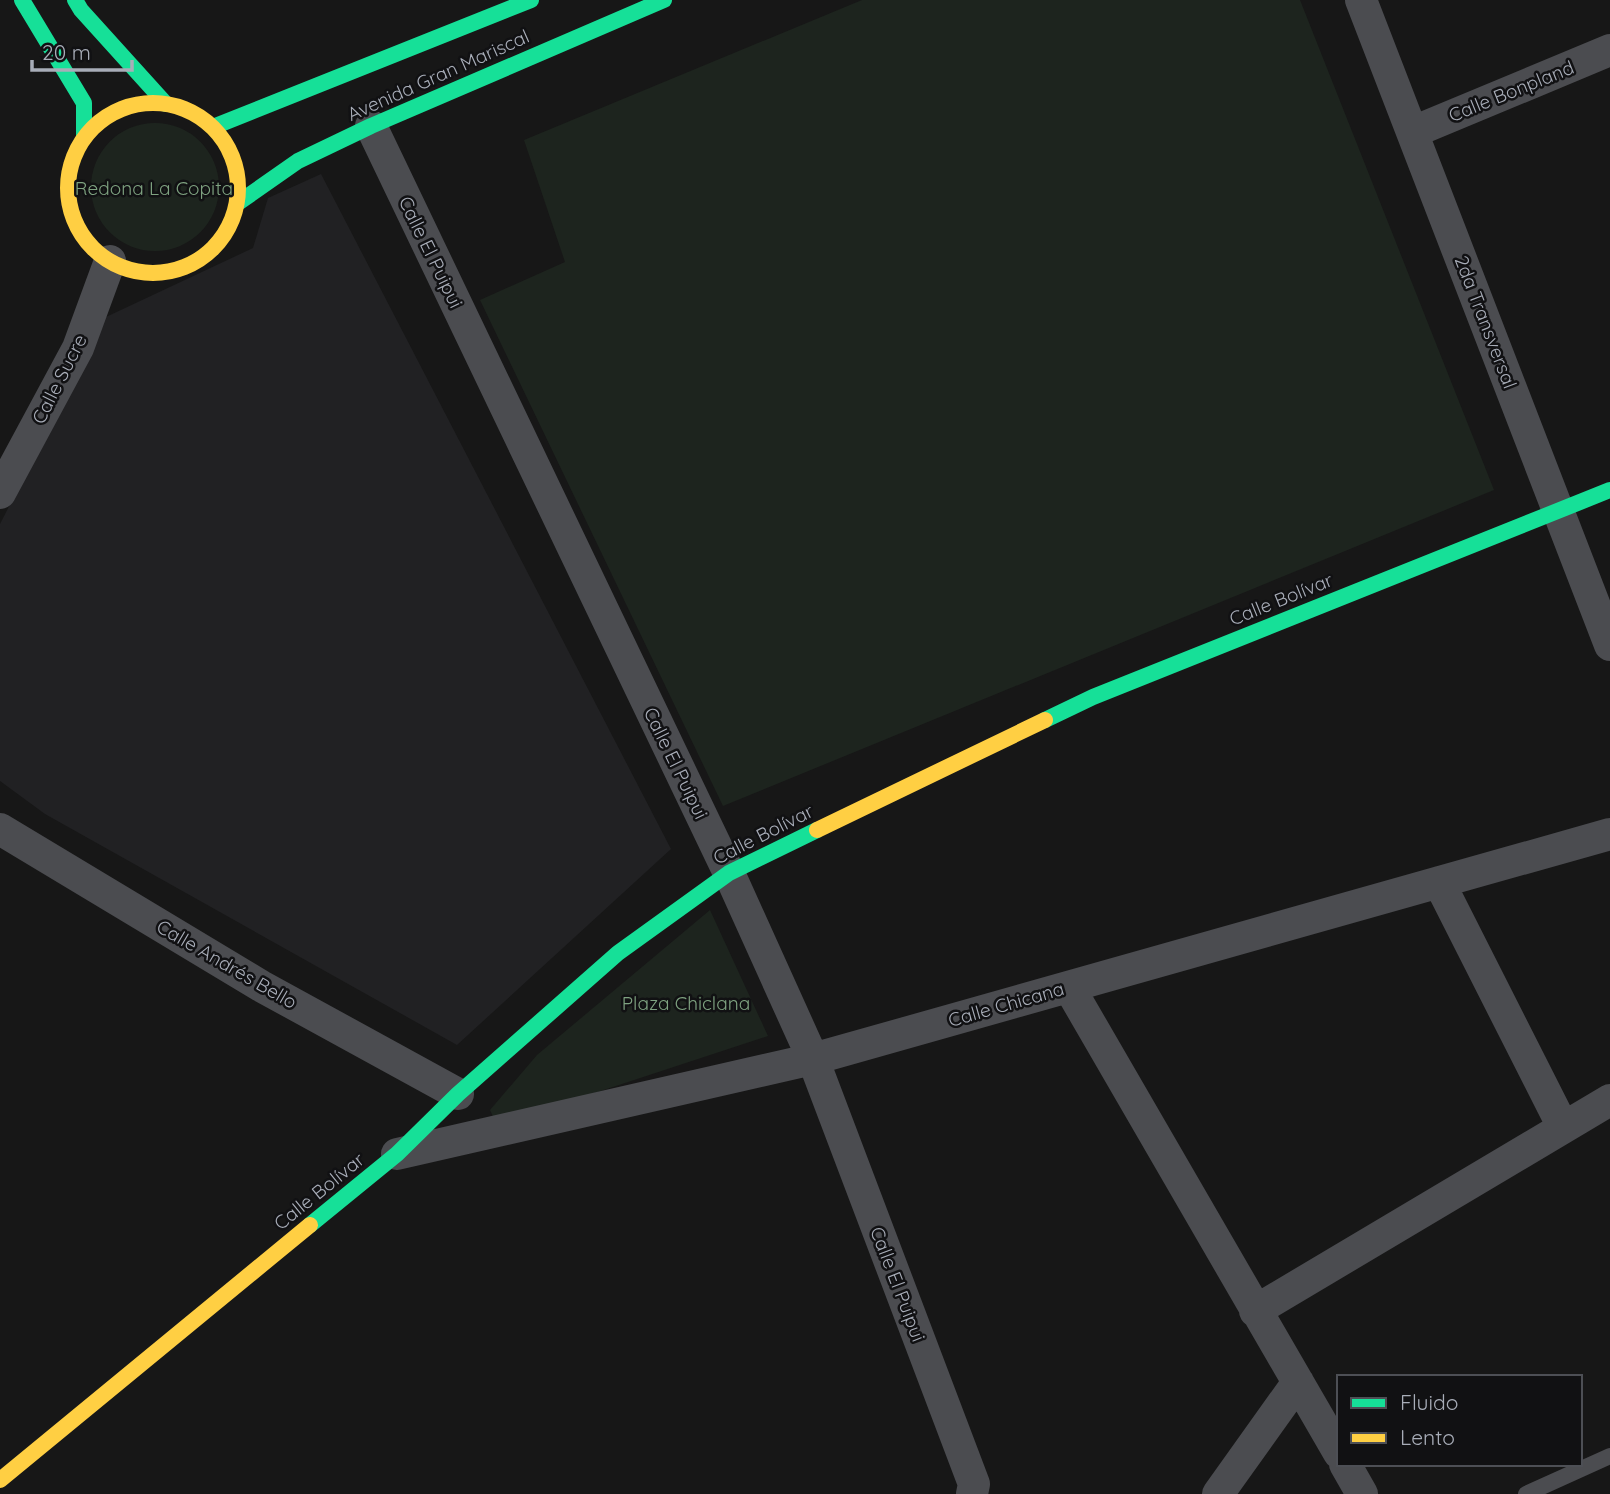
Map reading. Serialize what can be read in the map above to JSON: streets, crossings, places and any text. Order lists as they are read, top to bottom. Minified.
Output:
{"streets":{"street":["Avenida Gran Mariscal","Calle Bonpland","Calle El Puipui","2da Transversal","Calle Sucre","Calle Bolívar","Calle Andrés Bello","Calle Chicana"]},"crossings":[["Avenida Gran Mariscal","Calle El Puipui"],["Avenida Gran Mariscal","Calle Sucre"],["Calle Bonpland","2da Transversal"],["Calle El Puipui","Calle Bolívar"],["Calle El Puipui","Calle Chicana"],["2da Transversal","Calle Bolívar"],["Calle Bolívar","Calle Andrés Bello"],["Calle Bolívar","Calle Chicana"]],"parks":["Redona La Copita","Plaza Chiclana"],"legend":["Fluido","Lento"],"scale_bar":"20 m"}
